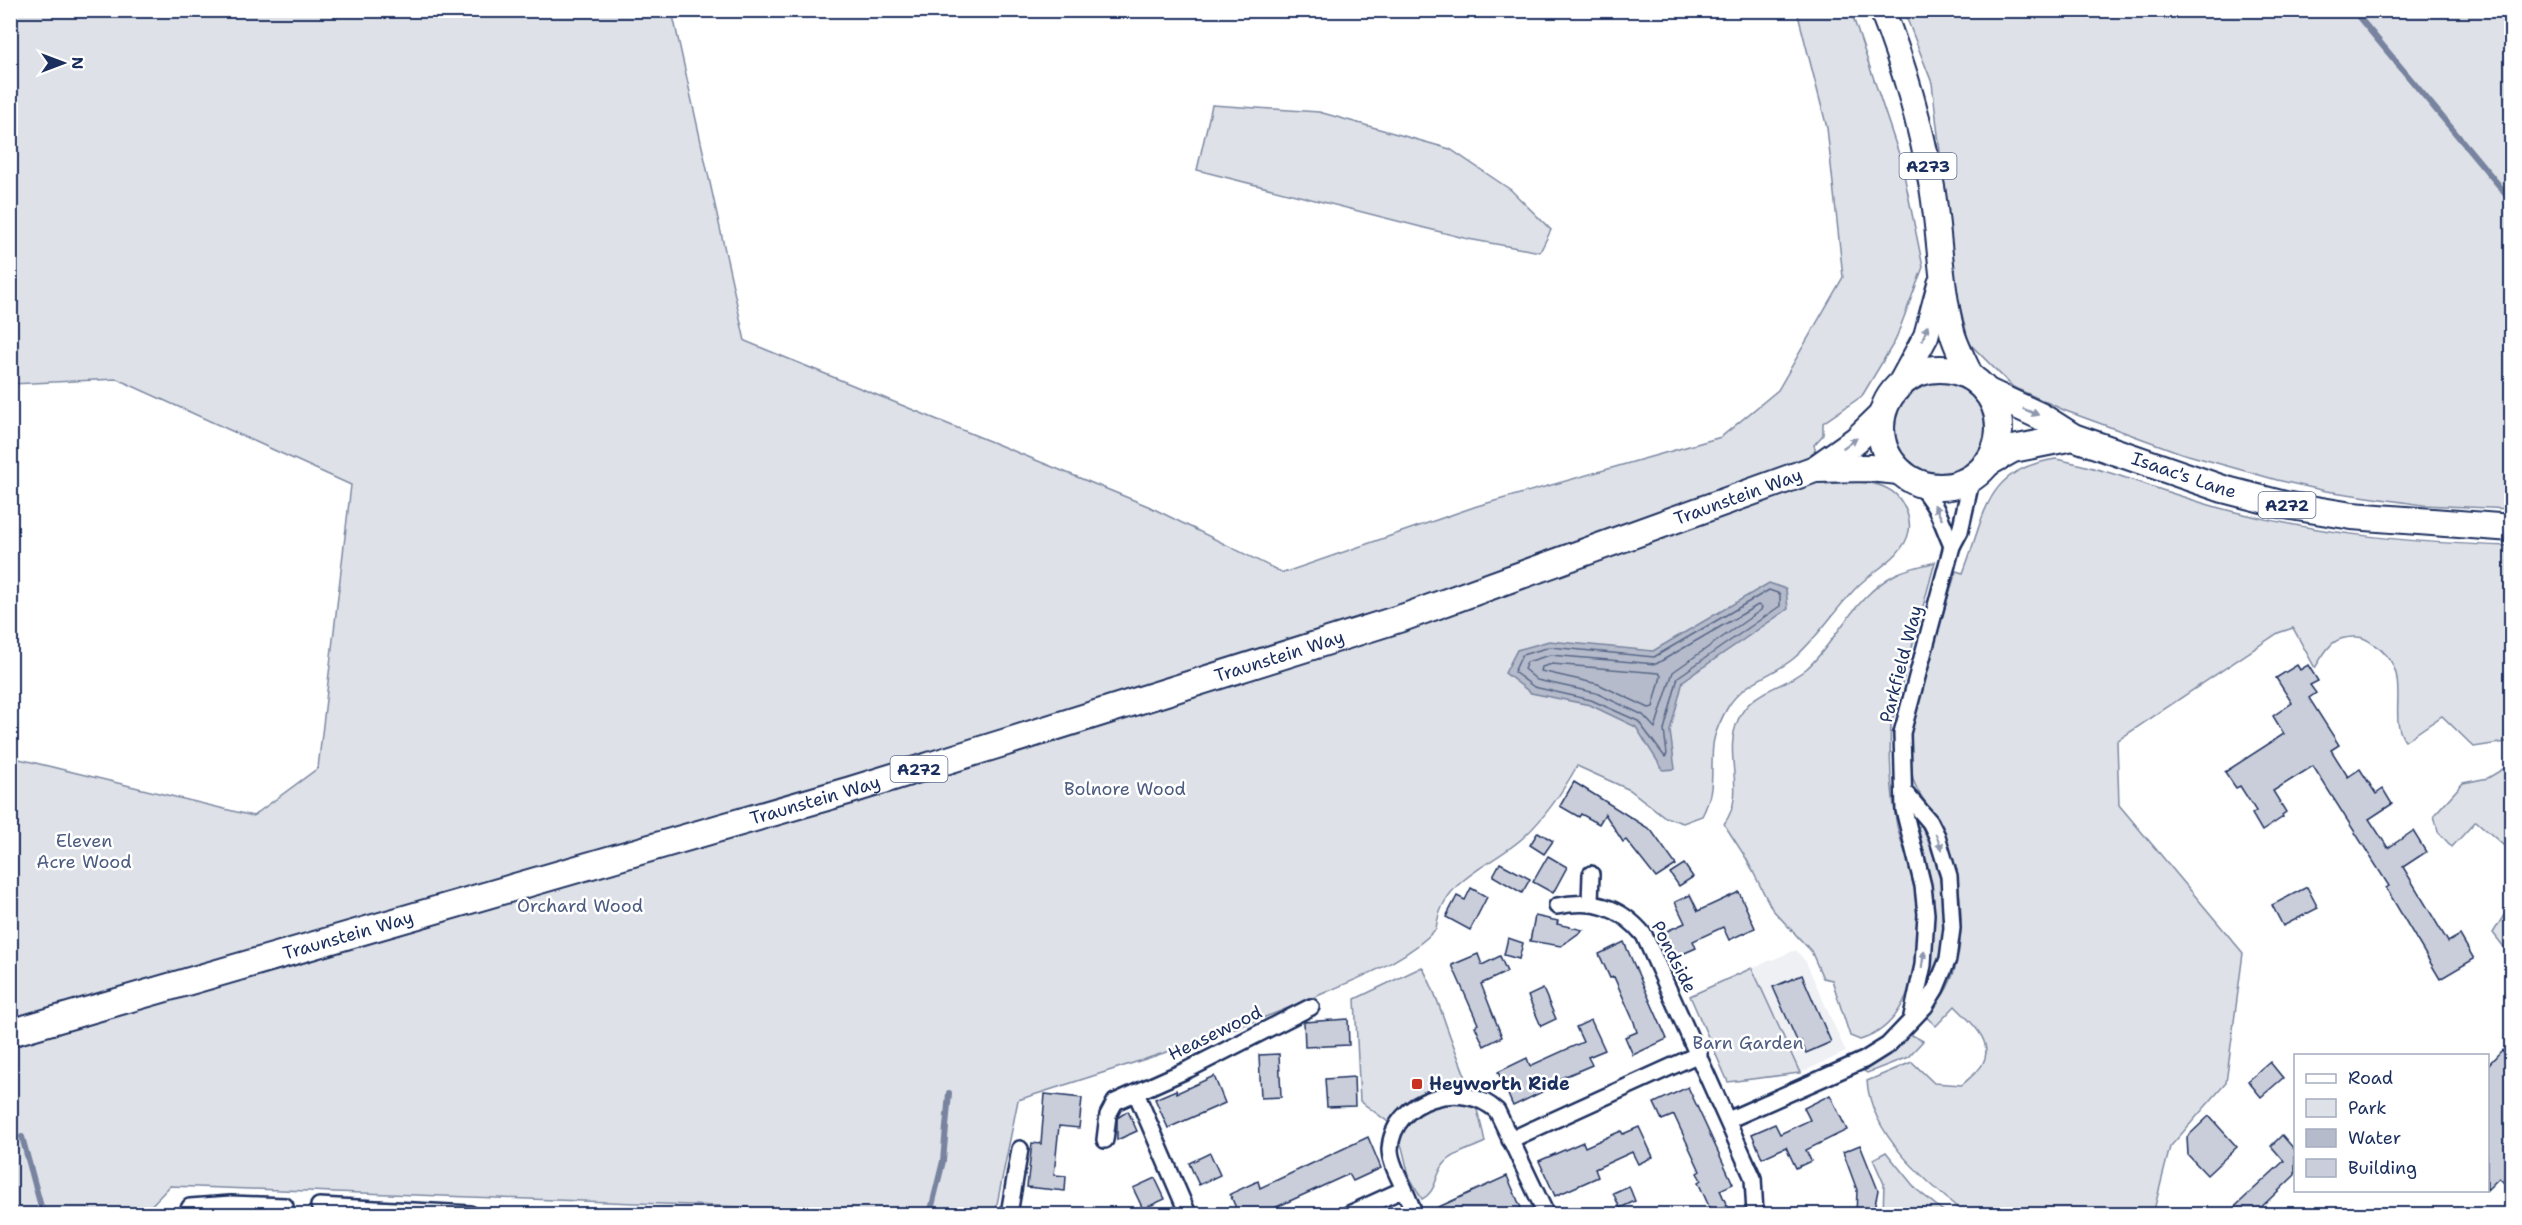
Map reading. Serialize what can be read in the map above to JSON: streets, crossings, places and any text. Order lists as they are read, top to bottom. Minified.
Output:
{"streets":{"highway":["Isaac's Lane","Traunstein Way","A272"],"main road":["A273"],"street":["Parkfield Way","Pondside","Heasewood"]},"crossings":[["A273","Isaac's Lane"],["A273","Traunstein Way"],["A273","Parkfield Way"],["Isaac's Lane","Traunstein Way"],["Isaac's Lane","Parkfield Way"],["Traunstein Way","Parkfield Way"]],"parks":["Bolnore Wood","Eleven Acre Wood","Orchard Wood","Barn Garden"],"places":{"transit":["Heyworth Ride"]},"legend":["Road","Park","Water","Building"],"north":"right"}
